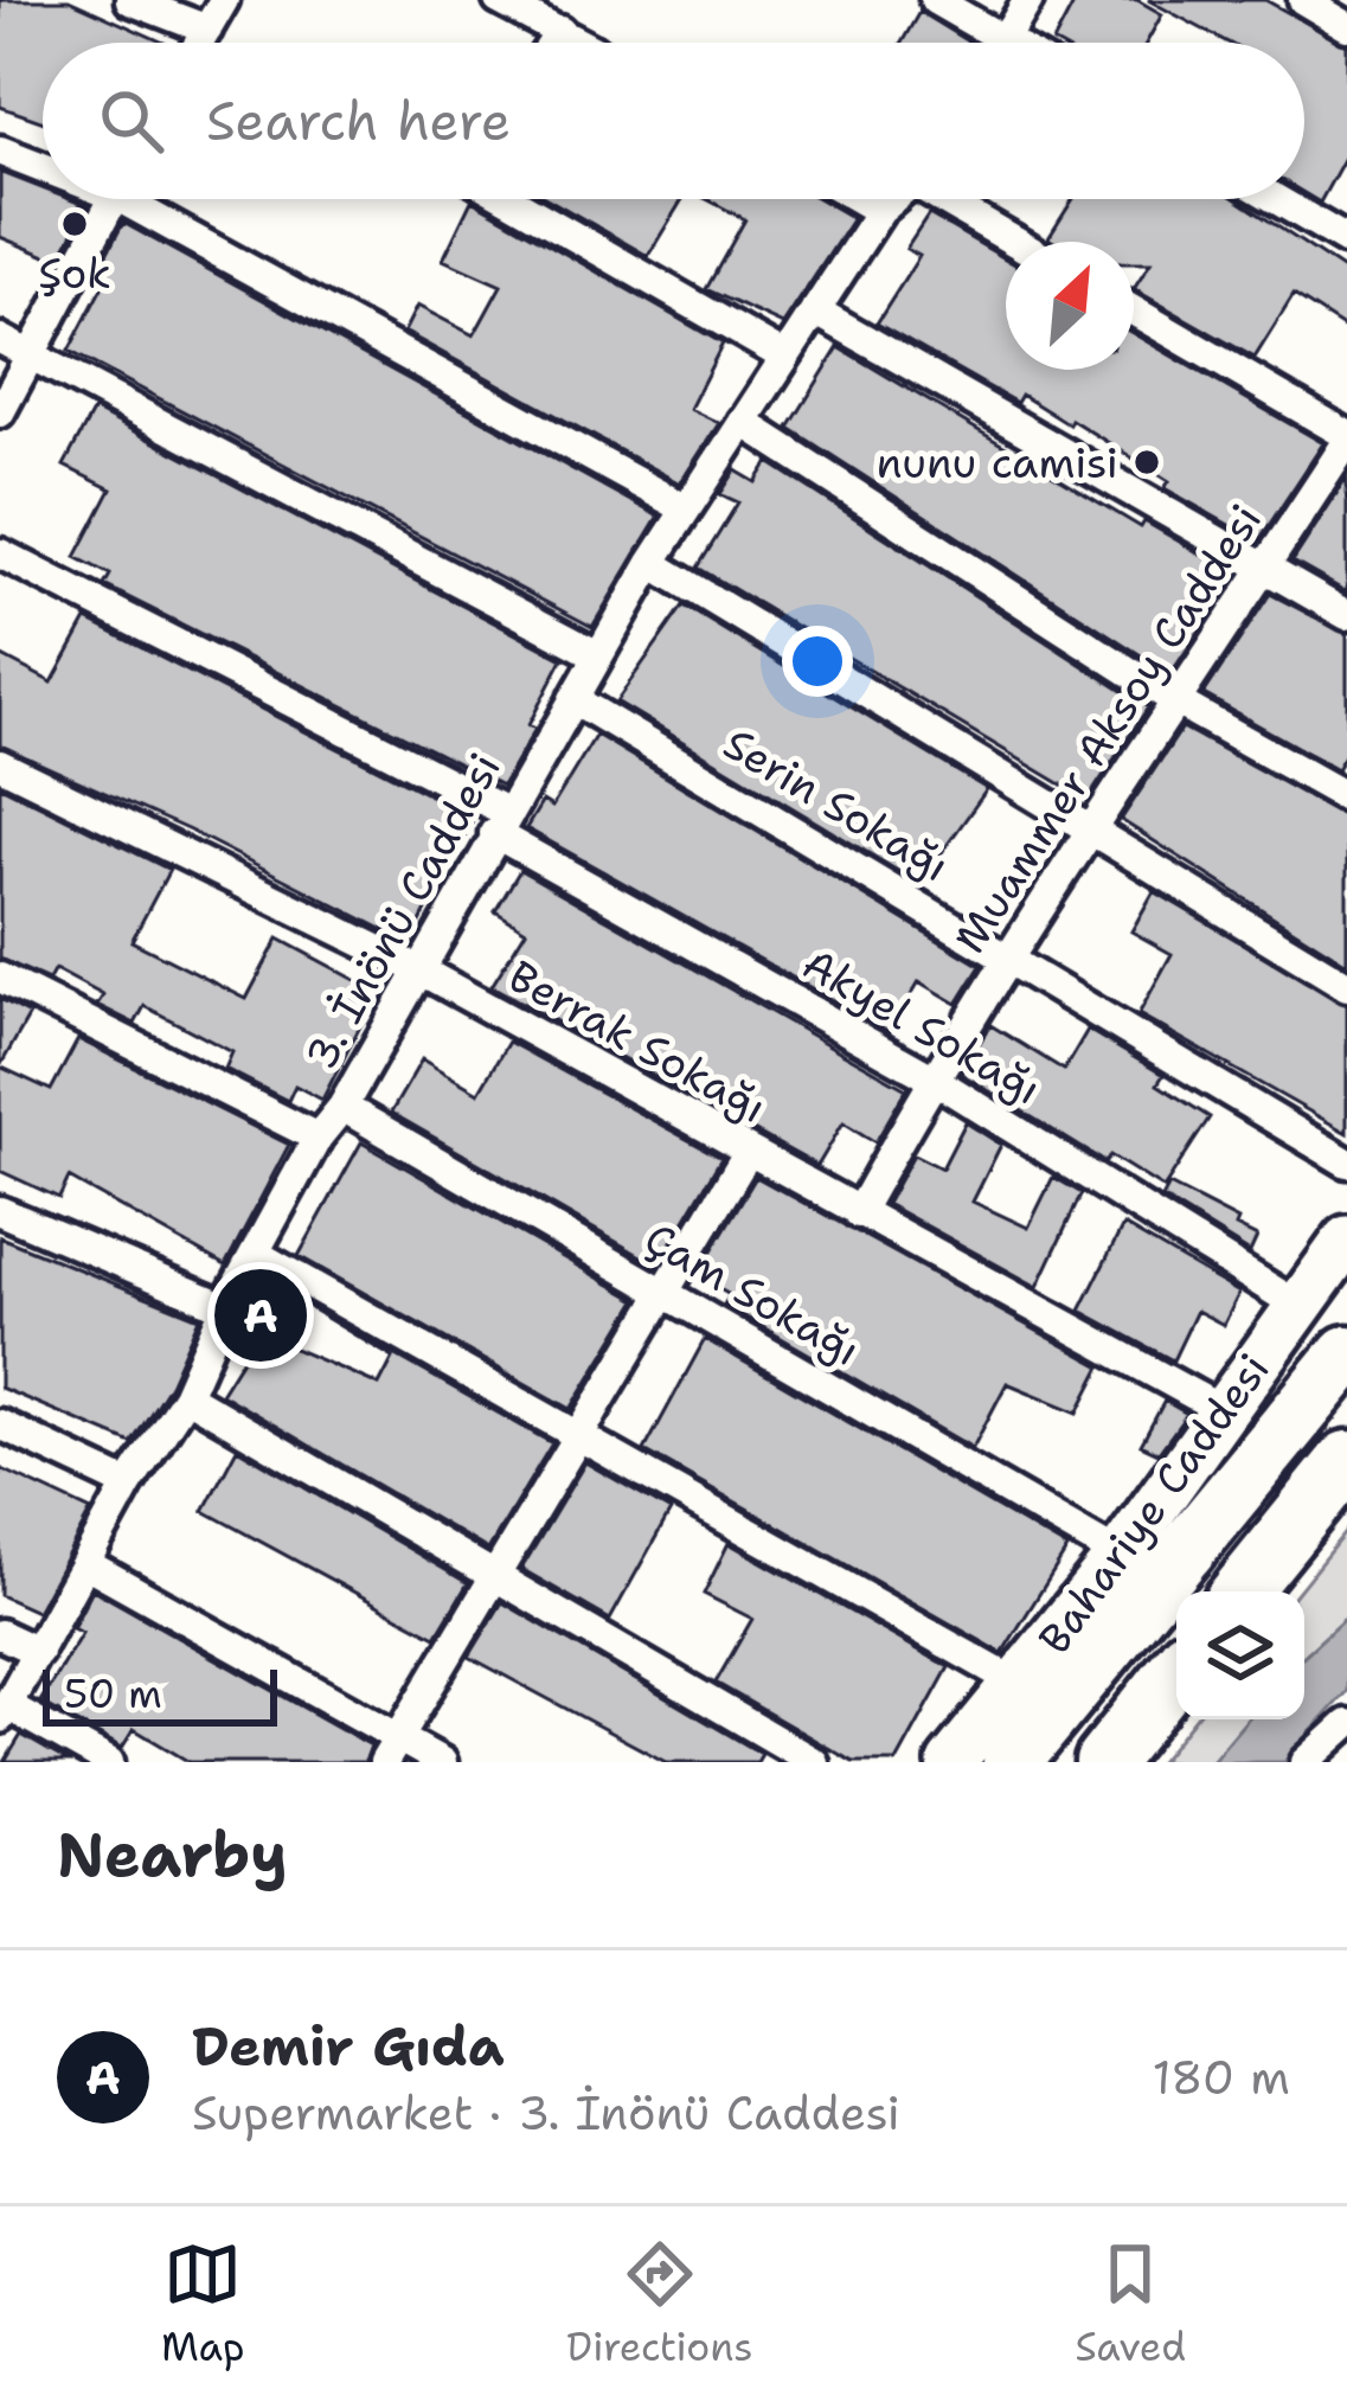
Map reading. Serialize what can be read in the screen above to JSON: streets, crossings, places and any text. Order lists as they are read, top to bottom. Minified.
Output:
{"streets":{"main road":["Bahariye Caddesi"],"street":["Muammer Aksoy Caddesi","Serin Sokağı","3. İnönü Caddesi","Akyel Sokağı","Berrak Sokağı","Çam Sokağı"]},"crossings":[["Muammer Aksoy Caddesi","Serin Sokağı"],["Muammer Aksoy Caddesi","Akyel Sokağı"],["Muammer Aksoy Caddesi","Berrak Sokağı"],["Serin Sokağı","3. İnönü Caddesi"],["3. İnönü Caddesi","Akyel Sokağı"],["3. İnönü Caddesi","Berrak Sokağı"],["3. İnönü Caddesi","Çam Sokağı"],["Akyel Sokağı","Bahariye Caddesi"],["Berrak Sokağı","Bahariye Caddesi"],["Çam Sokağı","Bahariye Caddesi"]],"places":["Şok","nunu camisi"],"scale_bar":"50 m","north":"top right","page":{"search":"Search here","pins":"A","scale":"50 m","heading":"Nearby","list":[{"mark":"A","name":"Demir Gıda","note":"Supermarket · 3. İnönü Caddesi","value":"180 m"}],"nav":["Map","Directions","Saved"]}}
